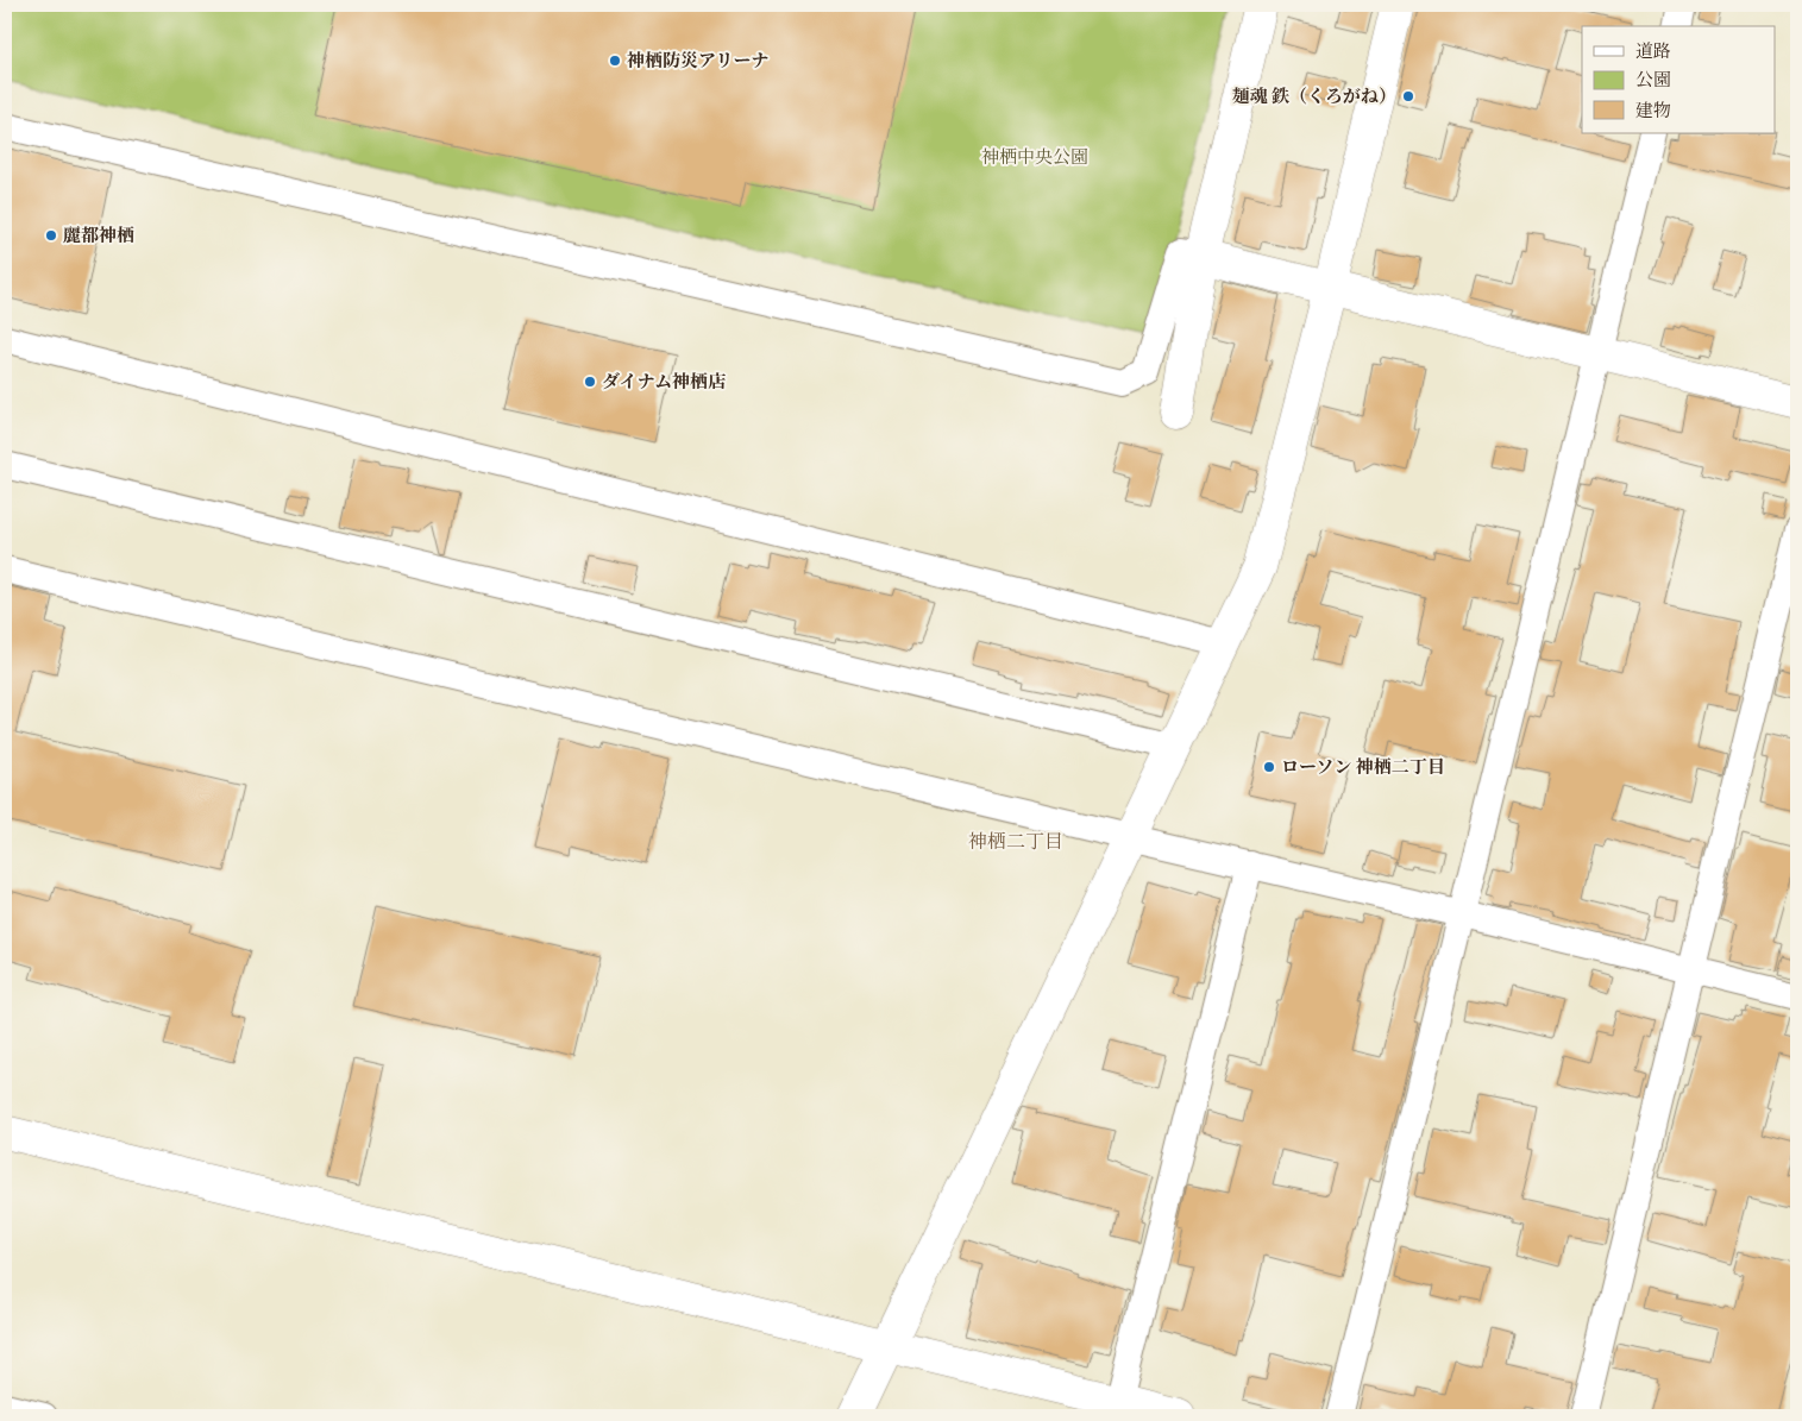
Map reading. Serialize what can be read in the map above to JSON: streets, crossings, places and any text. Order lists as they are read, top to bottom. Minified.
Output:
{"districts":["神栖二丁目"],"parks":["神栖中央公園"],"places":["神栖防災アリーナ","麺魂 鉄（くろがね）","麗都神栖","ダイナム神栖店","ローソン 神栖二丁目"],"legend":["道路","公園","建物"]}
